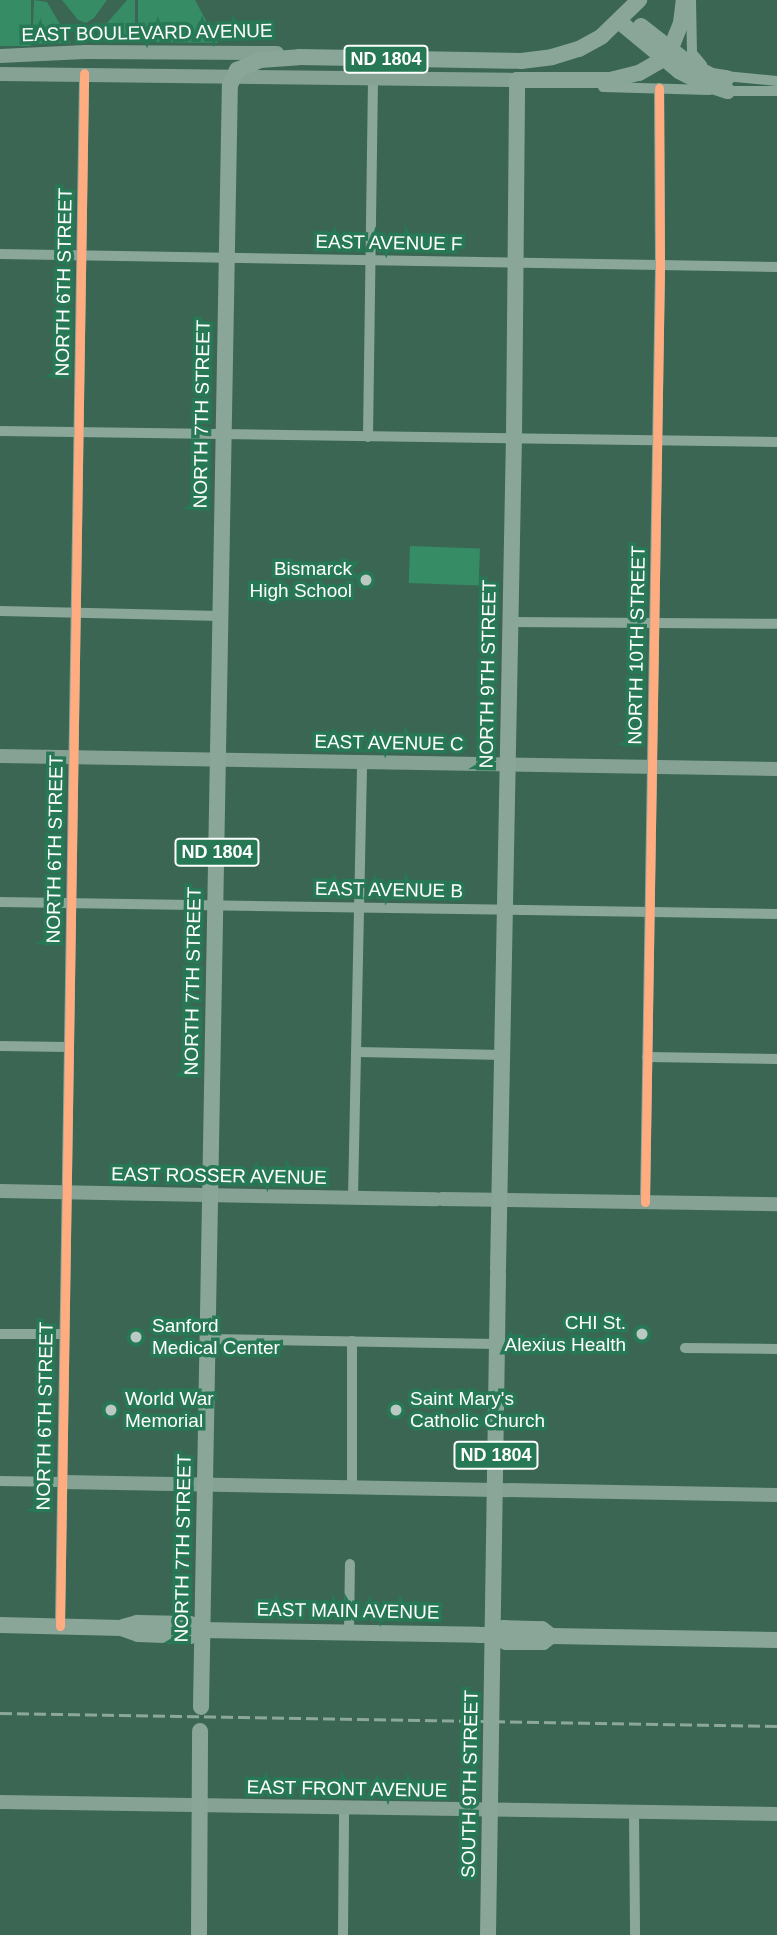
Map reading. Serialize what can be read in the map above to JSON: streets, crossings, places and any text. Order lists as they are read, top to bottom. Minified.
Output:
{"streets":{"main road":["EAST BOULEVARD AVENUE","ND 1804","NORTH 7TH STREET","NORTH 9TH STREET","EAST MAIN AVENUE","SOUTH 9TH STREET"],"street":["EAST AVENUE F","NORTH 6TH STREET","NORTH 10TH STREET","EAST AVENUE C","EAST AVENUE B","EAST ROSSER AVENUE","EAST FRONT AVENUE"]},"crossings":[["EAST BOULEVARD AVENUE","ND 1804"],["EAST BOULEVARD AVENUE","NORTH 6TH STREET"],["EAST BOULEVARD AVENUE","NORTH 7TH STREET"],["EAST BOULEVARD AVENUE","NORTH 10TH STREET"],["EAST BOULEVARD AVENUE","NORTH 9TH STREET"],["ND 1804","NORTH 7TH STREET"],["EAST AVENUE F","NORTH 6TH STREET"],["EAST AVENUE F","NORTH 7TH STREET"],["EAST AVENUE F","NORTH 10TH STREET"],["EAST AVENUE F","NORTH 9TH STREET"],["NORTH 6TH STREET","EAST AVENUE C"],["NORTH 6TH STREET","EAST AVENUE B"],["NORTH 6TH STREET","EAST ROSSER AVENUE"],["NORTH 6TH STREET","EAST MAIN AVENUE"],["NORTH 7TH STREET","EAST AVENUE C"],["NORTH 7TH STREET","EAST AVENUE B"],["NORTH 7TH STREET","EAST ROSSER AVENUE"],["NORTH 7TH STREET","EAST MAIN AVENUE"],["NORTH 10TH STREET","EAST AVENUE C"],["NORTH 10TH STREET","EAST AVENUE B"],["NORTH 10TH STREET","EAST ROSSER AVENUE"],["NORTH 9TH STREET","EAST AVENUE C"],["NORTH 9TH STREET","EAST AVENUE B"],["NORTH 9TH STREET","EAST ROSSER AVENUE"],["NORTH 9TH STREET","EAST MAIN AVENUE"],["NORTH 9TH STREET","SOUTH 9TH STREET"],["EAST MAIN AVENUE","SOUTH 9TH STREET"],["SOUTH 9TH STREET","EAST FRONT AVENUE"]],"places":["Bismarck High School","CHI St. Alexius Health","Sanford Medical Center","World War Memorial","Saint Mary's Catholic Church"]}
